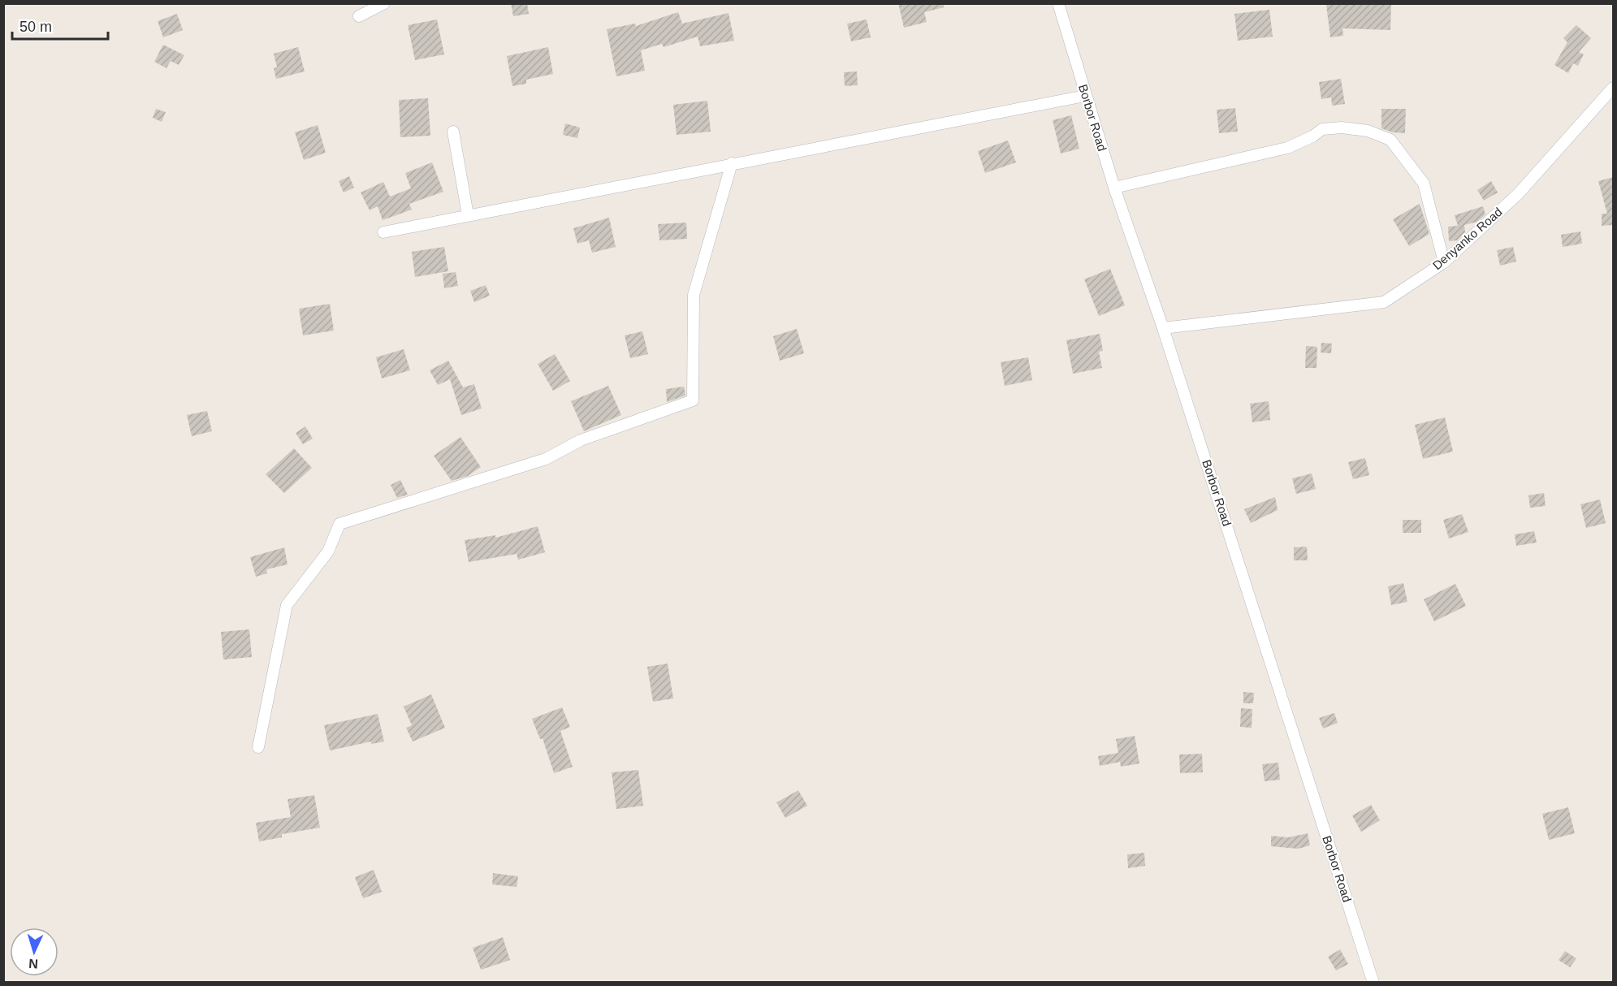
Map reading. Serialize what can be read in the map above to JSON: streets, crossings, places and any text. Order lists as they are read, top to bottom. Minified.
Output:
{"streets":{"street":["Borbor Road","Denyanko Road"]},"crossings":[["Borbor Road","Denyanko Road"]],"scale_bar":"50 m","north":"bottom"}
